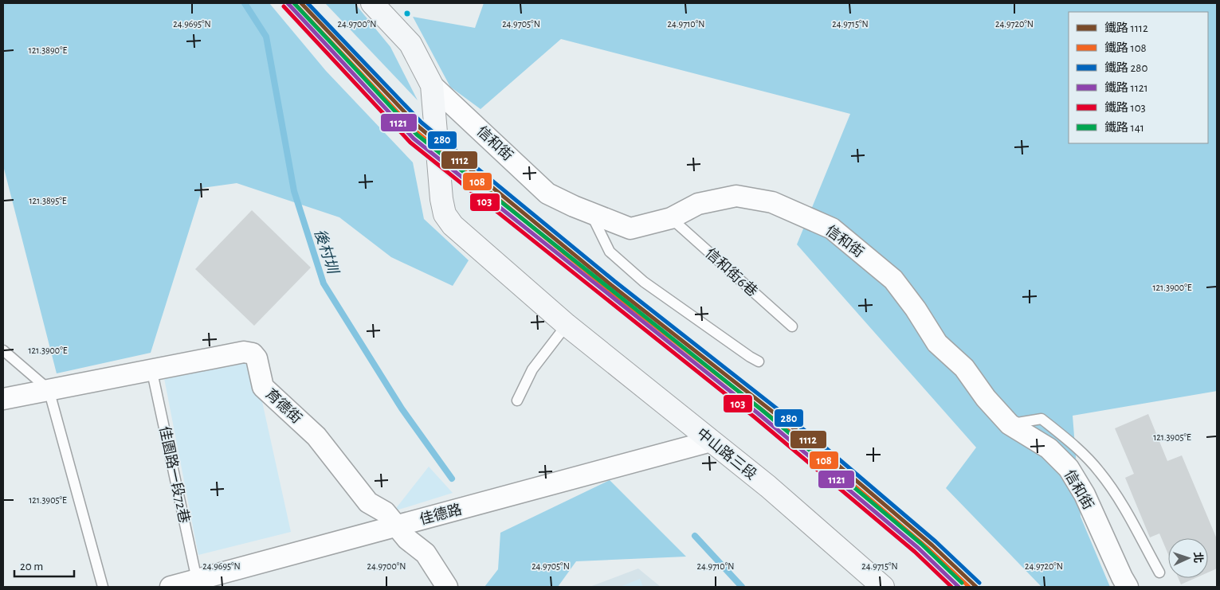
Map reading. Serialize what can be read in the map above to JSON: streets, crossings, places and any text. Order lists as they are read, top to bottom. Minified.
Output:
{"streets":{"main road":["中山路三段"],"street":["信和街","育德街","佳德路"],"lane":["信和街6巷","佳園路一段72巷"]},"crossings":[["信和街","信和街6巷"],["信和街","中山路三段"],["育德街","佳園路一段72巷"],["育德街","佳德路"],["中山路三段","佳德路"],["佳園路一段72巷","佳德路"]],"water":["後村圳"],"lines":["rail line 1112","rail line 280","rail line 1121","rail line 141","rail line 108","rail line 103"],"legend":["鐵路 1112","鐵路 108","鐵路 280","鐵路 1121","鐵路 103","鐵路 141"],"scale_bar":"20 m","north":"right","coordinates":["24.9695°N","24.9700°N","24.9705°N","24.9710°N","24.9715°N","24.9720°N","121.3890°E","121.3895°E","121.3900°E","121.3905°E"]}
